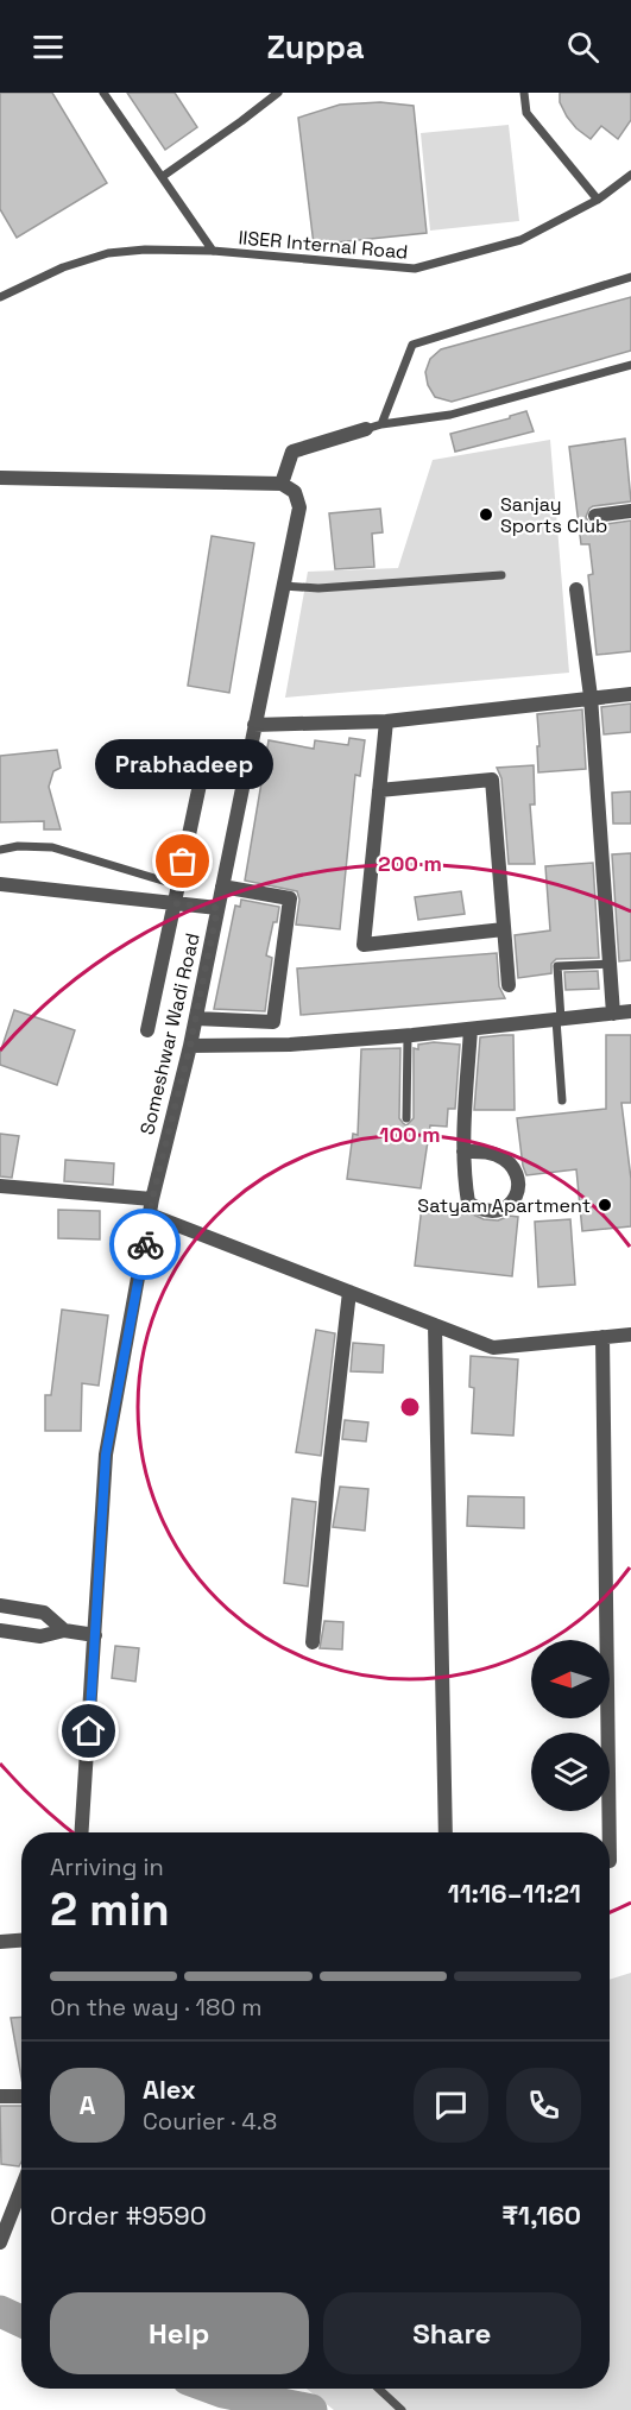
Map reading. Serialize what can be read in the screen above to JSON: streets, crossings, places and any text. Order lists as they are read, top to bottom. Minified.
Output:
{"streets":{"street":["Someshwar Wadi Road"],"lane":["IISER Internal Road"]},"places":["Sanjay Sports Club","Prabhadeep","Satyam Apartment"],"north":"left","page":{"header":"Zuppa","bubble":"Prabhadeep","heading":["2 min","Arriving in","11:16–11:21"],"panel":["Alex","Courier · 4.8","Order #9590","₹1,160"],"bar":"On the way · 180 m","round":"A","buttons":["Help","Share"]},"rings":["200 m","100 m"]}
